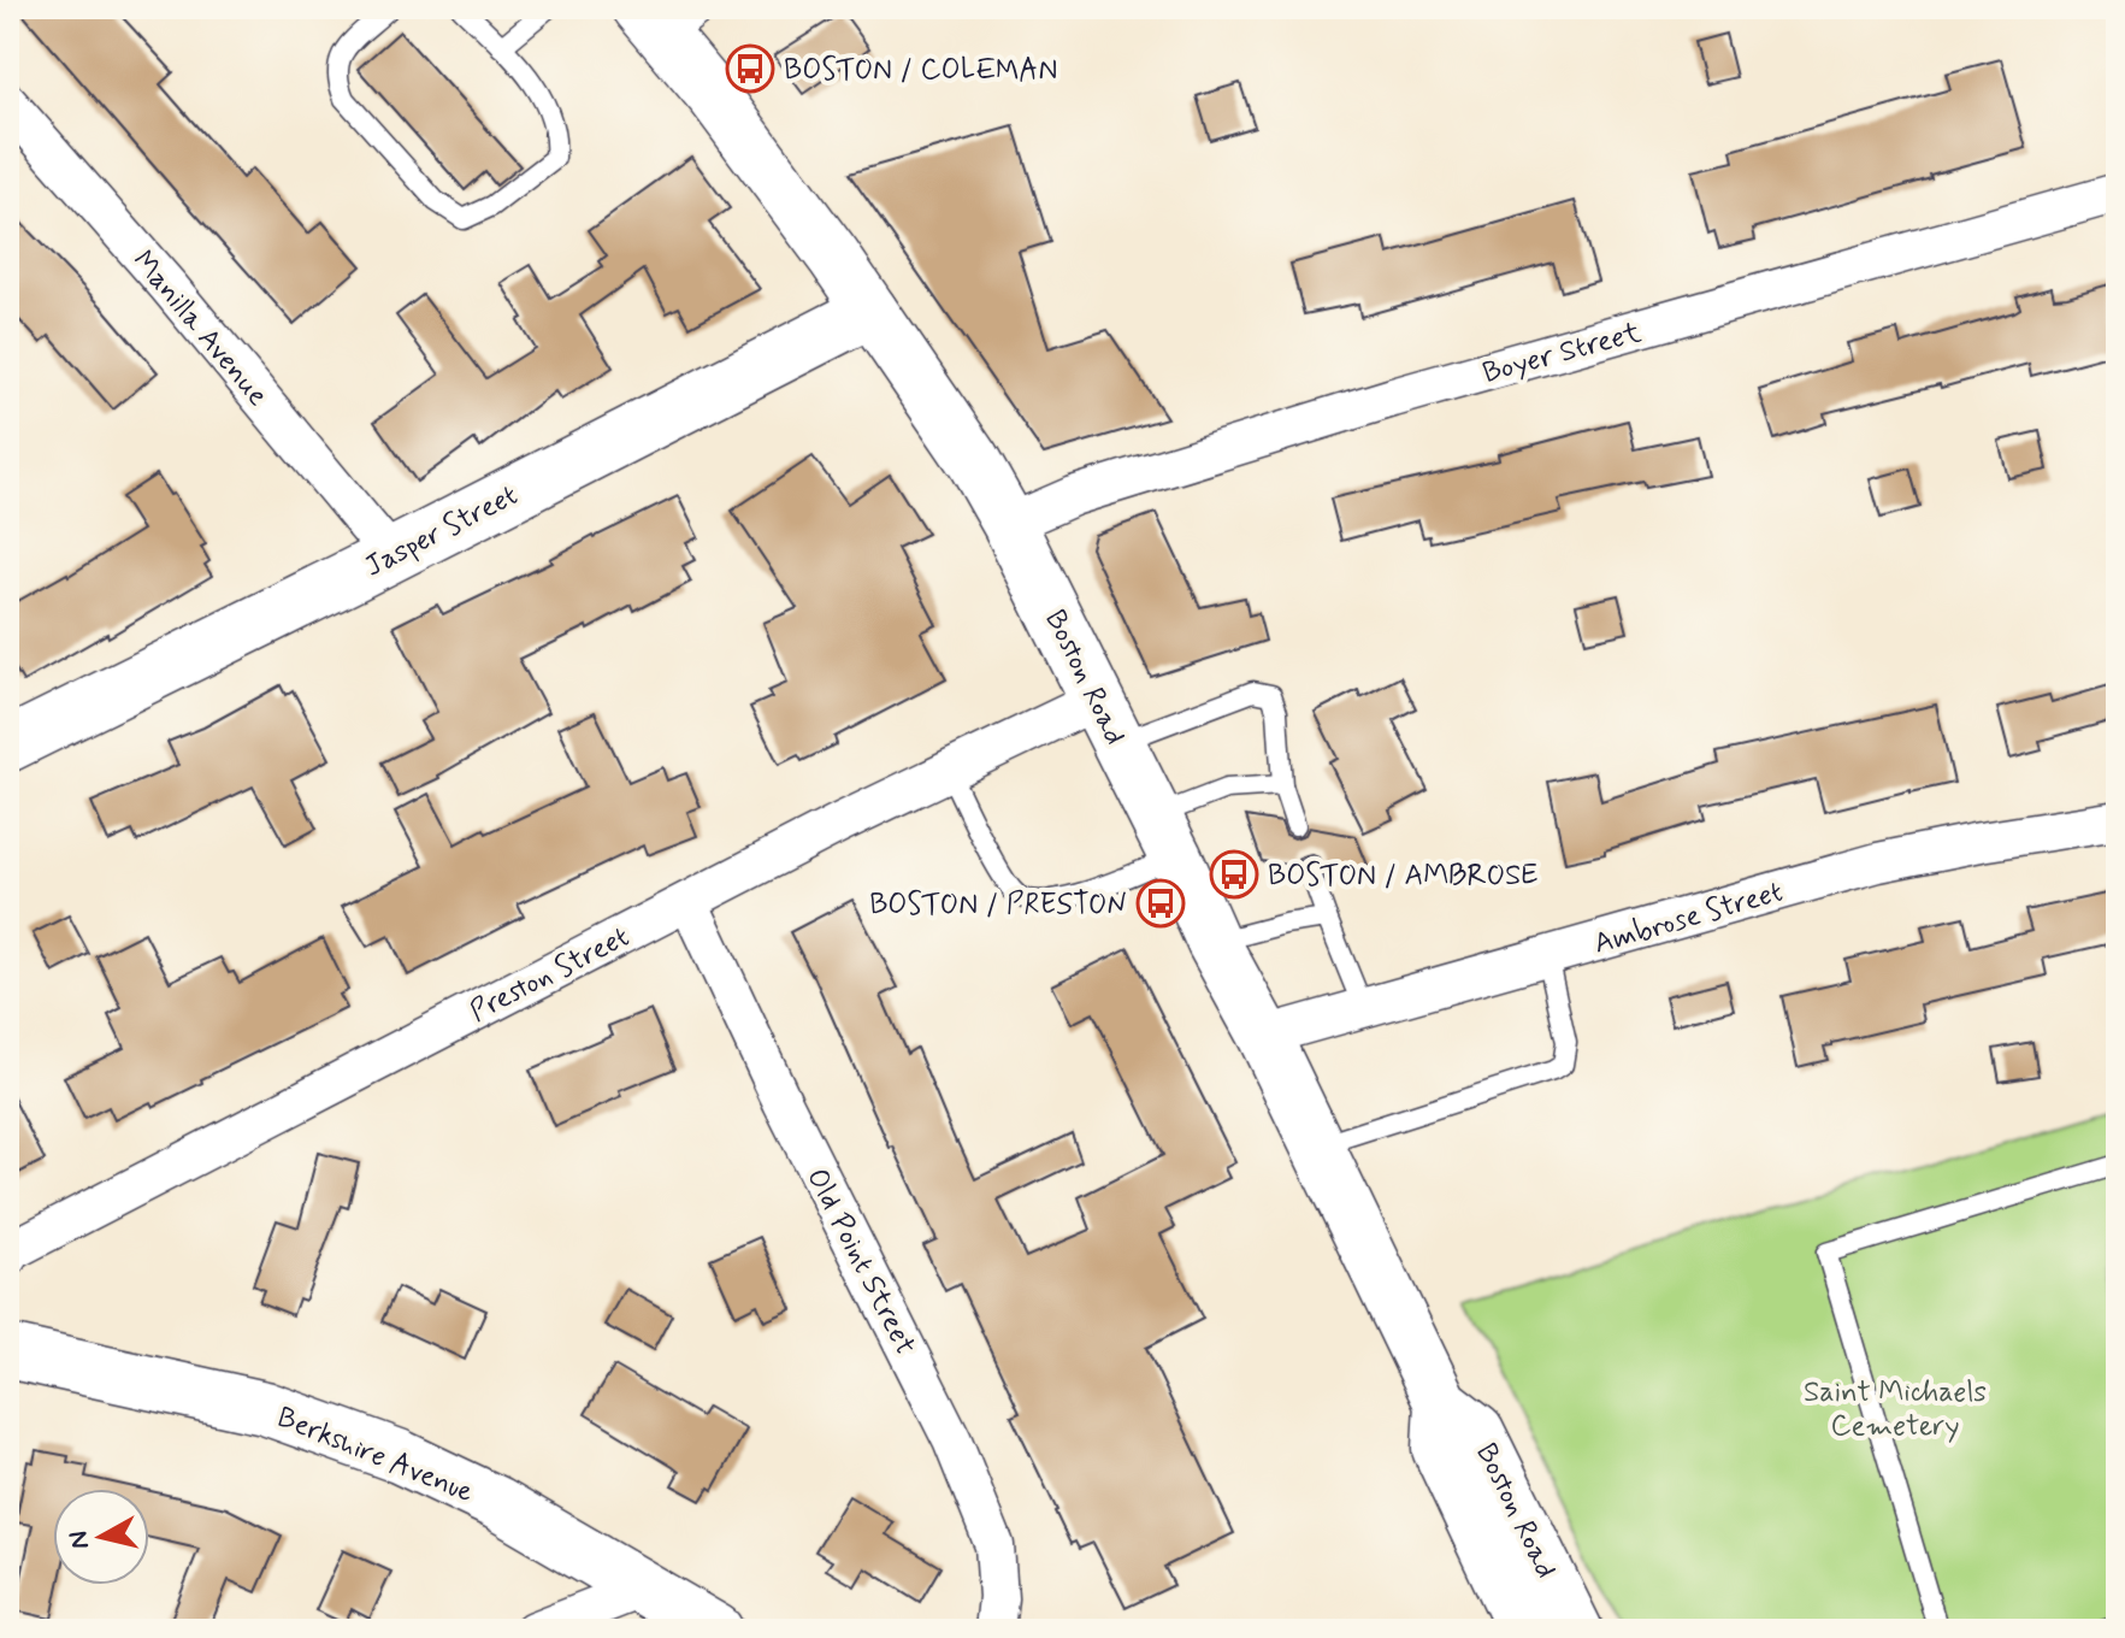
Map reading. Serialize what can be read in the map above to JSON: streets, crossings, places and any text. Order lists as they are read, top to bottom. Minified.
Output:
{"streets":{"main road":["Jasper Street","Boston Road","Berkshire Avenue"],"street":["Manilla Avenue","Boyer Street","Ambrose Street","Preston Street","Old Point Street"]},"crossings":[["Manilla Avenue","Jasper Street"],["Boyer Street","Boston Road"],["Jasper Street","Boston Road"],["Boston Road","Ambrose Street"],["Boston Road","Preston Street"],["Preston Street","Old Point Street"]],"parks":["Saint Michaels Cemetery"],"places":{"bus stop":["BOSTON / COLEMAN","BOSTON / AMBROSE","BOSTON / PRESTON"]},"north":"left"}
